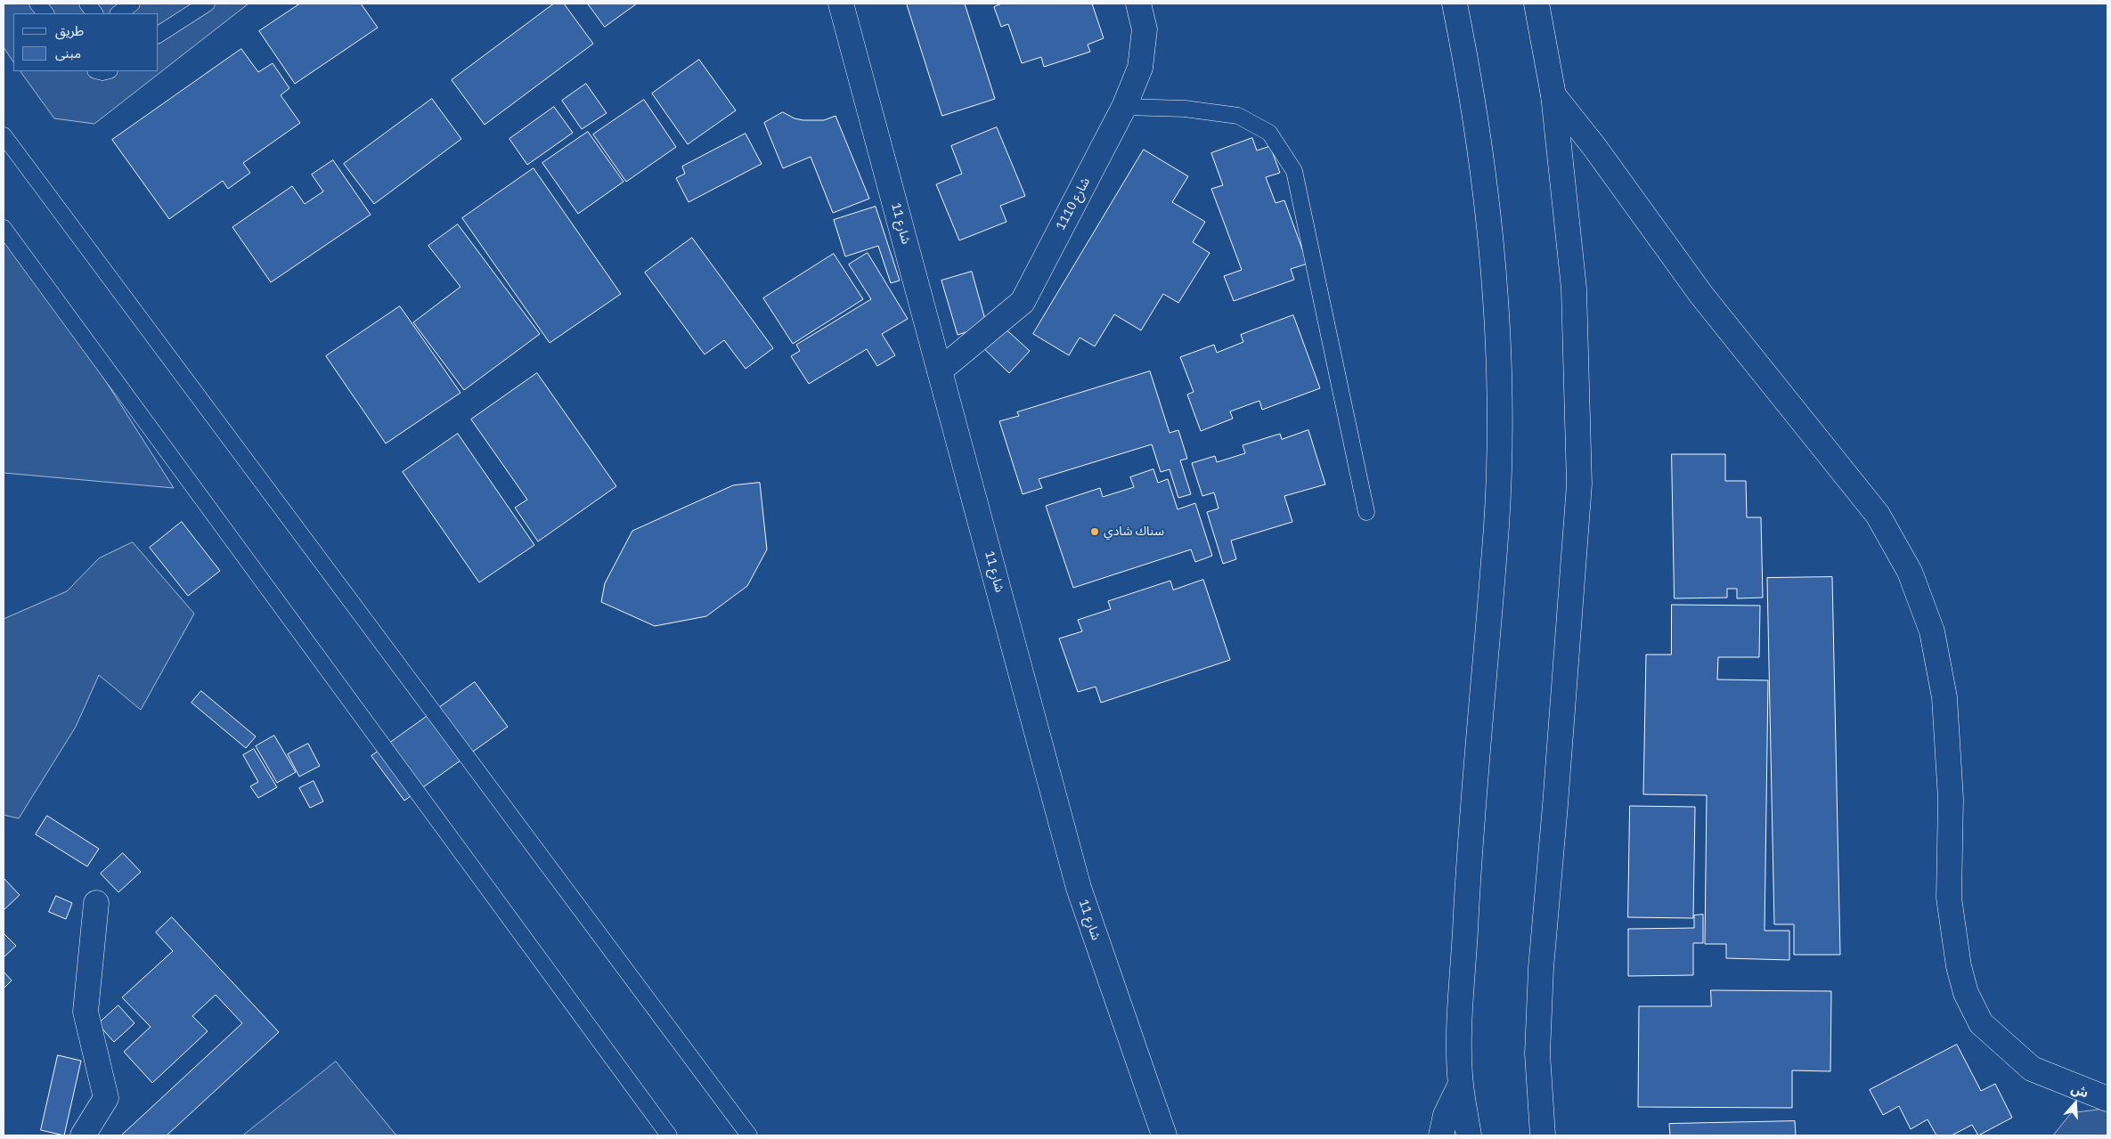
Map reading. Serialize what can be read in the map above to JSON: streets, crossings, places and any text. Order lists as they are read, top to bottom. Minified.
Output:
{"streets":{"main road":["شارع 1110","شارع 11"]},"crossings":[["شارع 1110","شارع 11"]],"places":["سناك شادي"],"legend":["طريق","مبنى"],"north":"top"}
